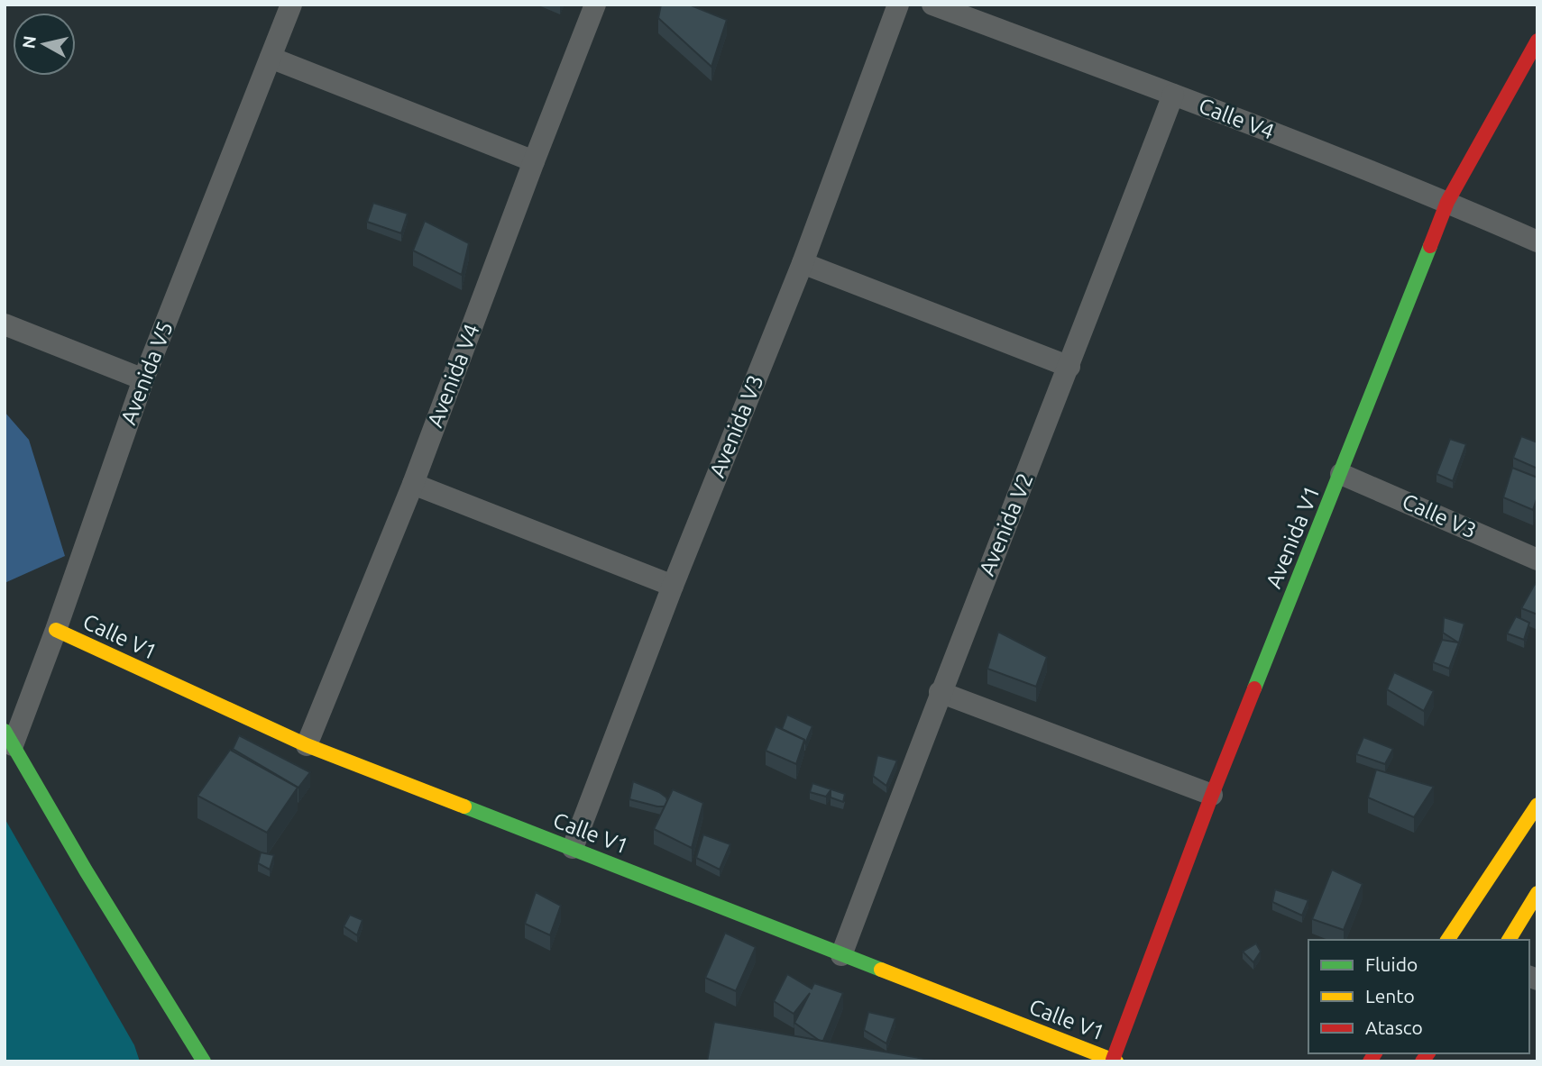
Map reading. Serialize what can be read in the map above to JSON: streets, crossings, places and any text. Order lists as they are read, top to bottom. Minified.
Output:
{"streets":{"street":["Calle V4","Avenida V5","Avenida V4","Avenida V3","Calle V3","Avenida V2","Avenida V1","Calle V1"]},"crossings":[["Calle V4","Avenida V2"],["Calle V4","Avenida V1"],["Avenida V5","Calle V1"],["Avenida V4","Calle V1"],["Avenida V3","Calle V1"],["Calle V3","Avenida V1"],["Avenida V2","Calle V1"],["Avenida V1","Calle V1"]],"legend":["Fluido","Lento","Atasco"],"north":"left"}
